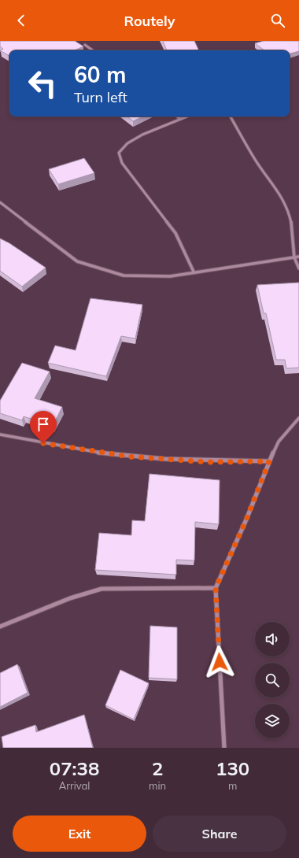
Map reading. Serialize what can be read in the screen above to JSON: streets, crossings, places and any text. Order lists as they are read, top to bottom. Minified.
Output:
{"page":{"header":"Routely","turn":["60 m","Turn left"],"eta":["07:38","Arrival","2","min","130","m"],"buttons":["Exit","Share"]}}
